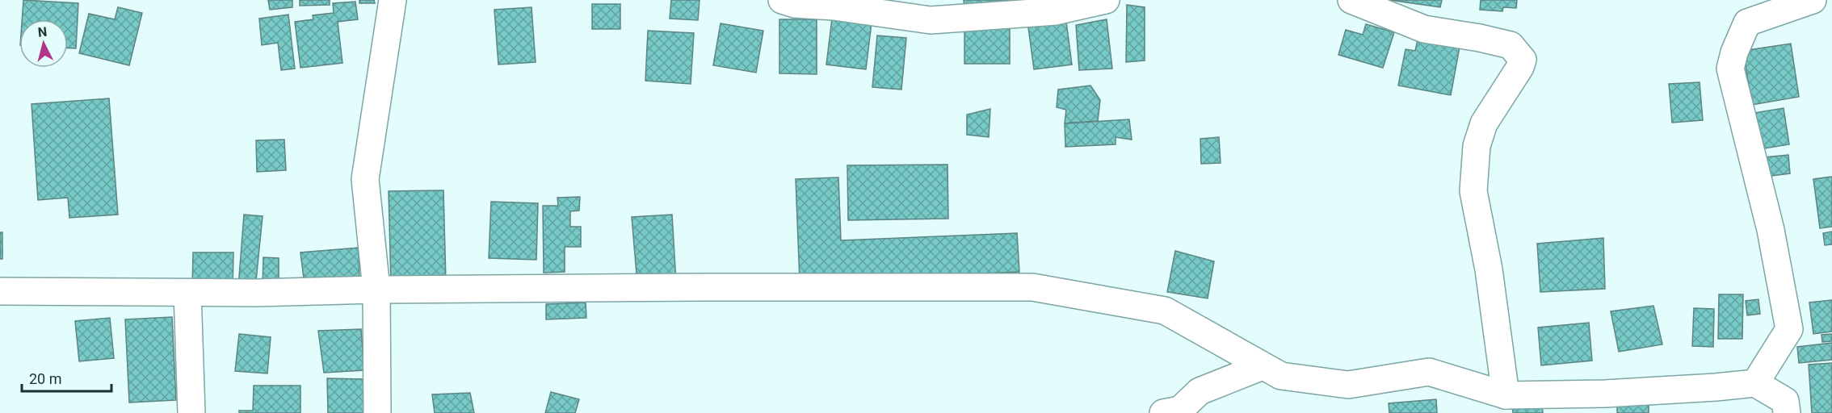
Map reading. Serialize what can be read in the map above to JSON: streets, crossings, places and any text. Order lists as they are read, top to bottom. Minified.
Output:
{"scale_bar":"20 m","north":"top"}
